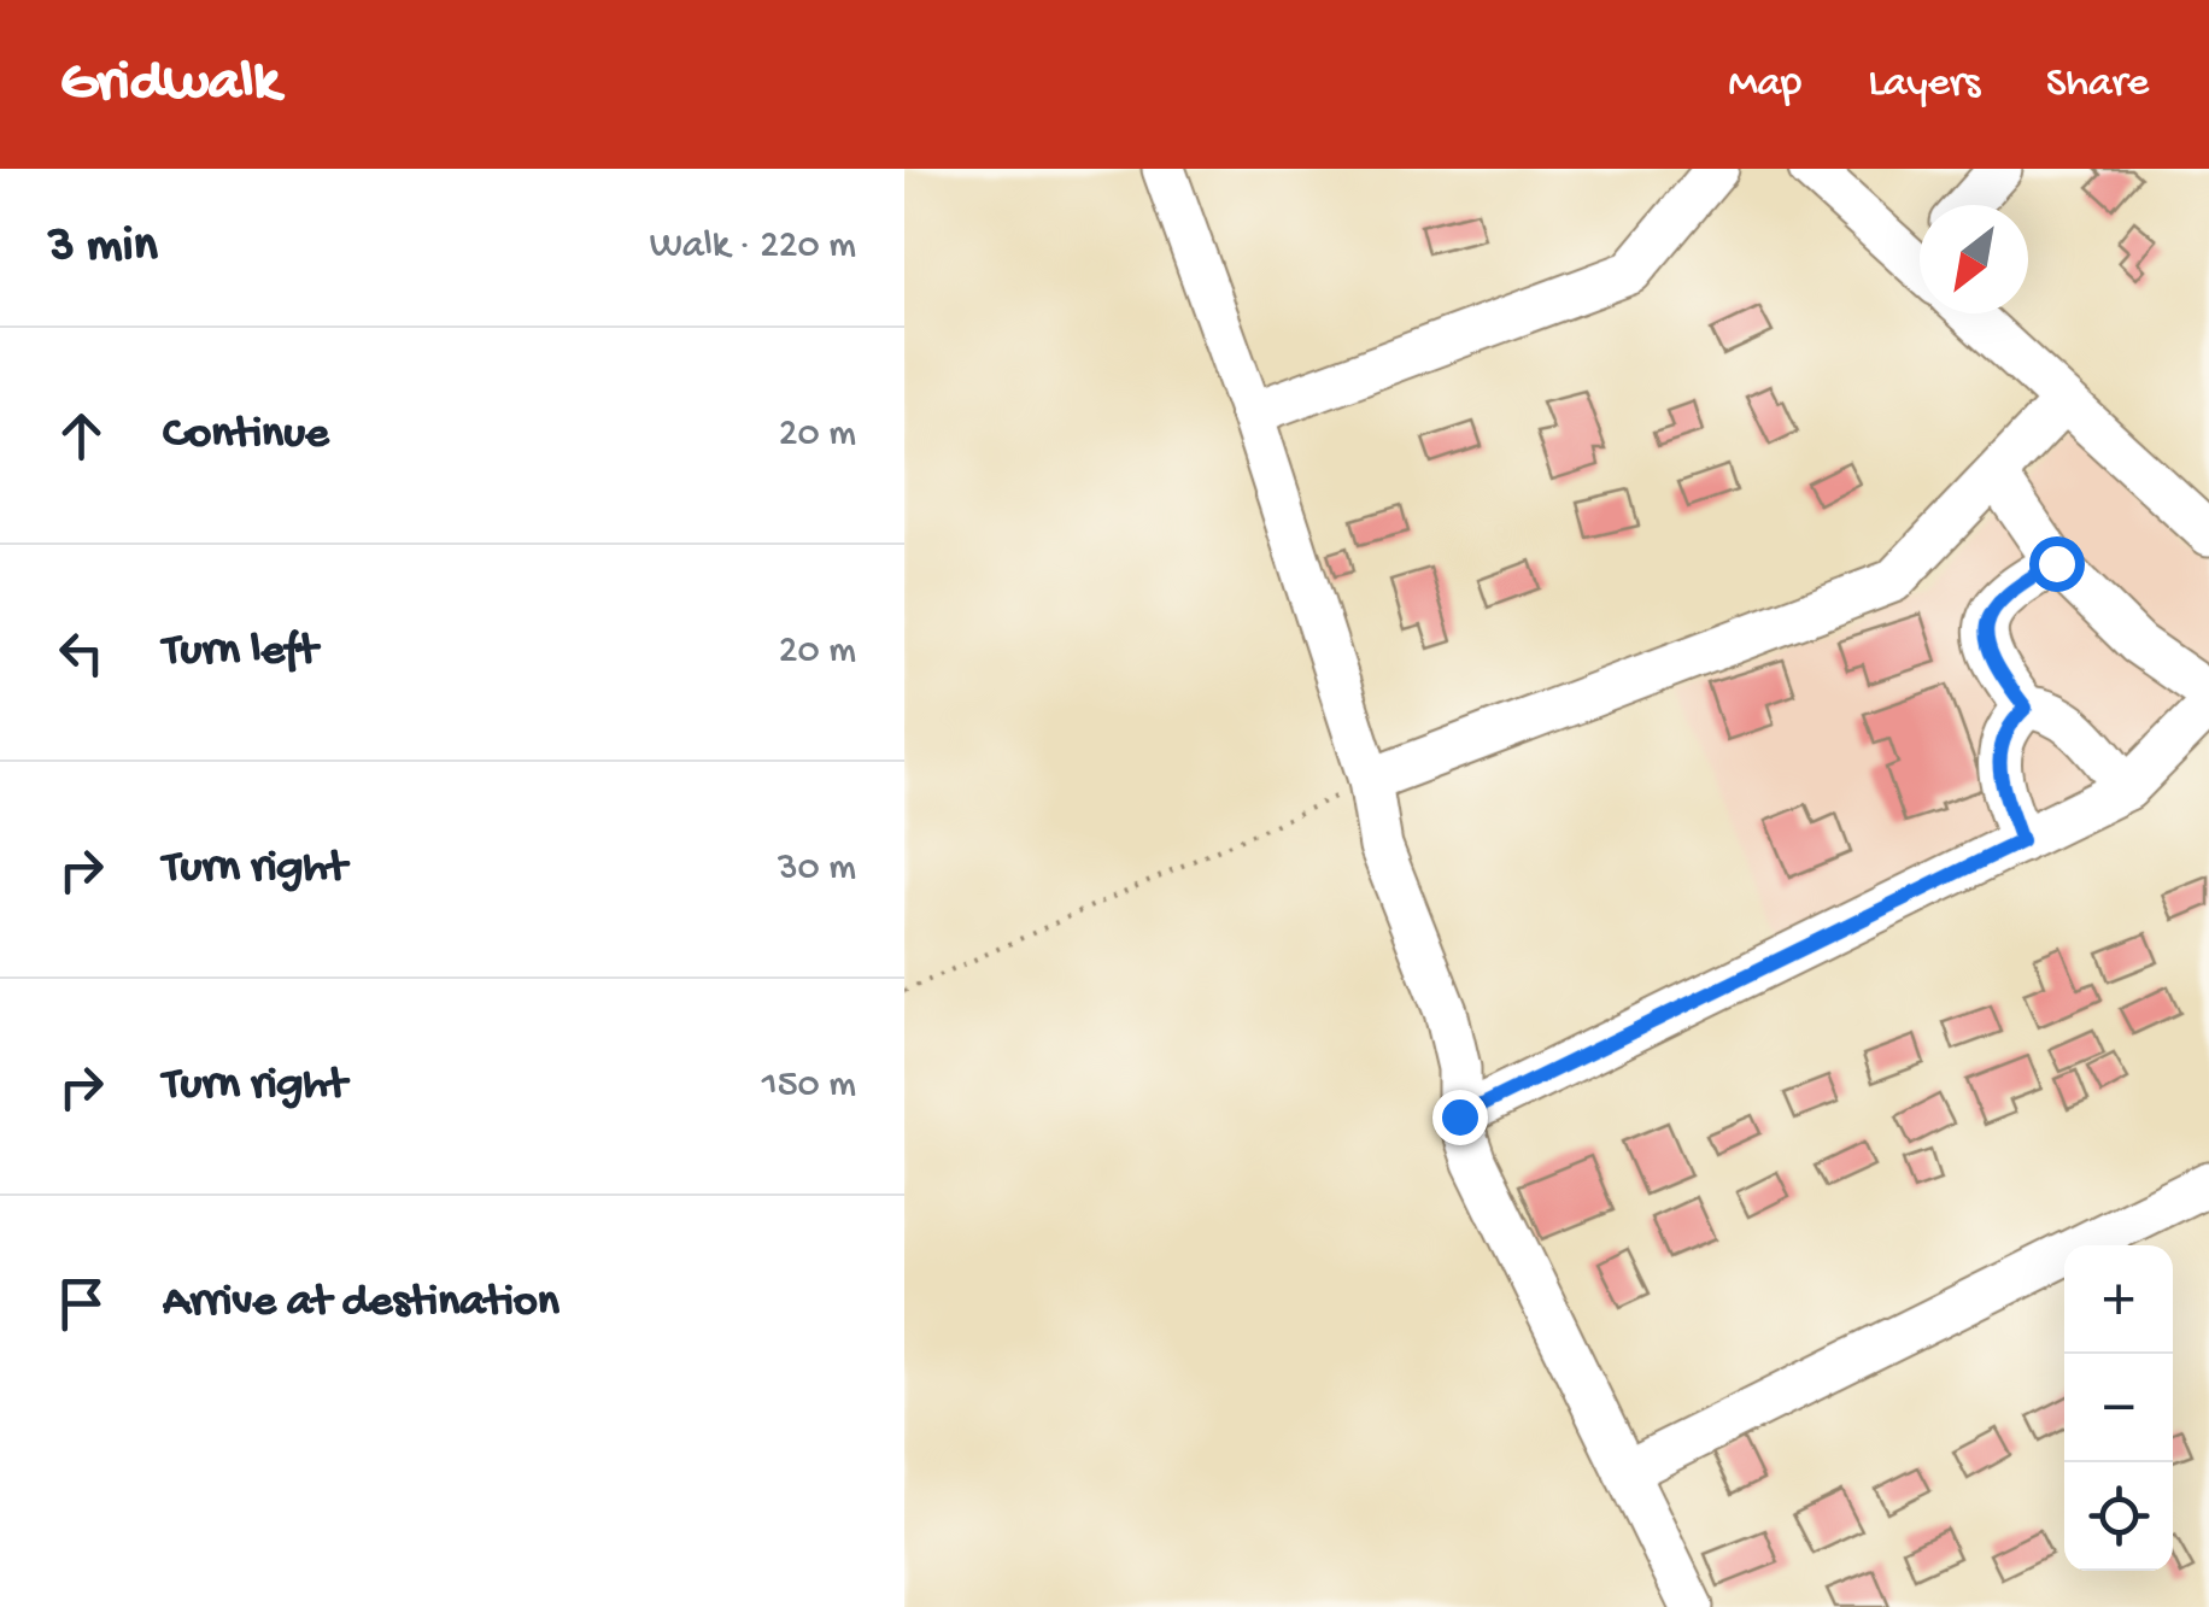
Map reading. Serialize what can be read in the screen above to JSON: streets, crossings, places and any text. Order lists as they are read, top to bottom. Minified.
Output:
{"north":"bottom left","page":{"header":"Gridwalk","nav":["Map","Layers","Share"],"heading":["3 min","Walk · 220 m"],"list":[["Continue","20 m"],["Turn left","20 m"],["Turn right","30 m"],["Turn right","150 m"],"Arrive at destination"],"map_buttons":["+","−"]}}
